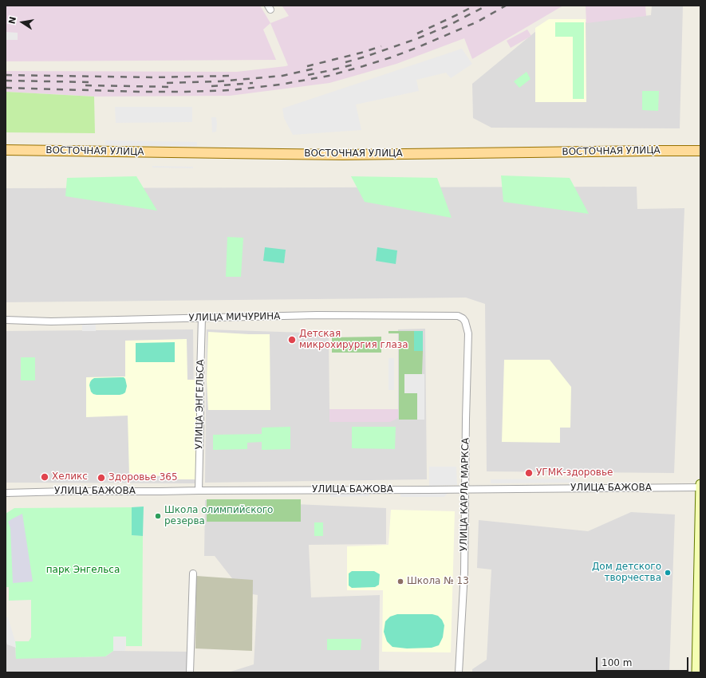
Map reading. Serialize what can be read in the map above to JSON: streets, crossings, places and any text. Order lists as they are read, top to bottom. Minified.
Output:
{"streets":{"main road":["ВОСТОЧНАЯ УЛИЦА"],"street":["УЛИЦА МИЧУРИНА","УЛИЦА ЭНГЕЛЬСА","УЛИЦА БАЖОВА","УЛИЦА КАРЛА МАРКСА"]},"crossings":[["УЛИЦА МИЧУРИНА","УЛИЦА ЭНГЕЛЬСА"],["УЛИЦА МИЧУРИНА","УЛИЦА КАРЛА МАРКСА"],["УЛИЦА ЭНГЕЛЬСА","УЛИЦА БАЖОВА"],["УЛИЦА БАЖОВА","УЛИЦА КАРЛА МАРКСА"]],"parks":["парк Энгельса"],"places":["Детская микрохирургия глаза","УГМК-здоровье","Хеликс","Здоровье 365","Школа олимпийского резерва","Дом детского творчества","Школа № 13"],"scale_bar":"100 m","north":"left"}
